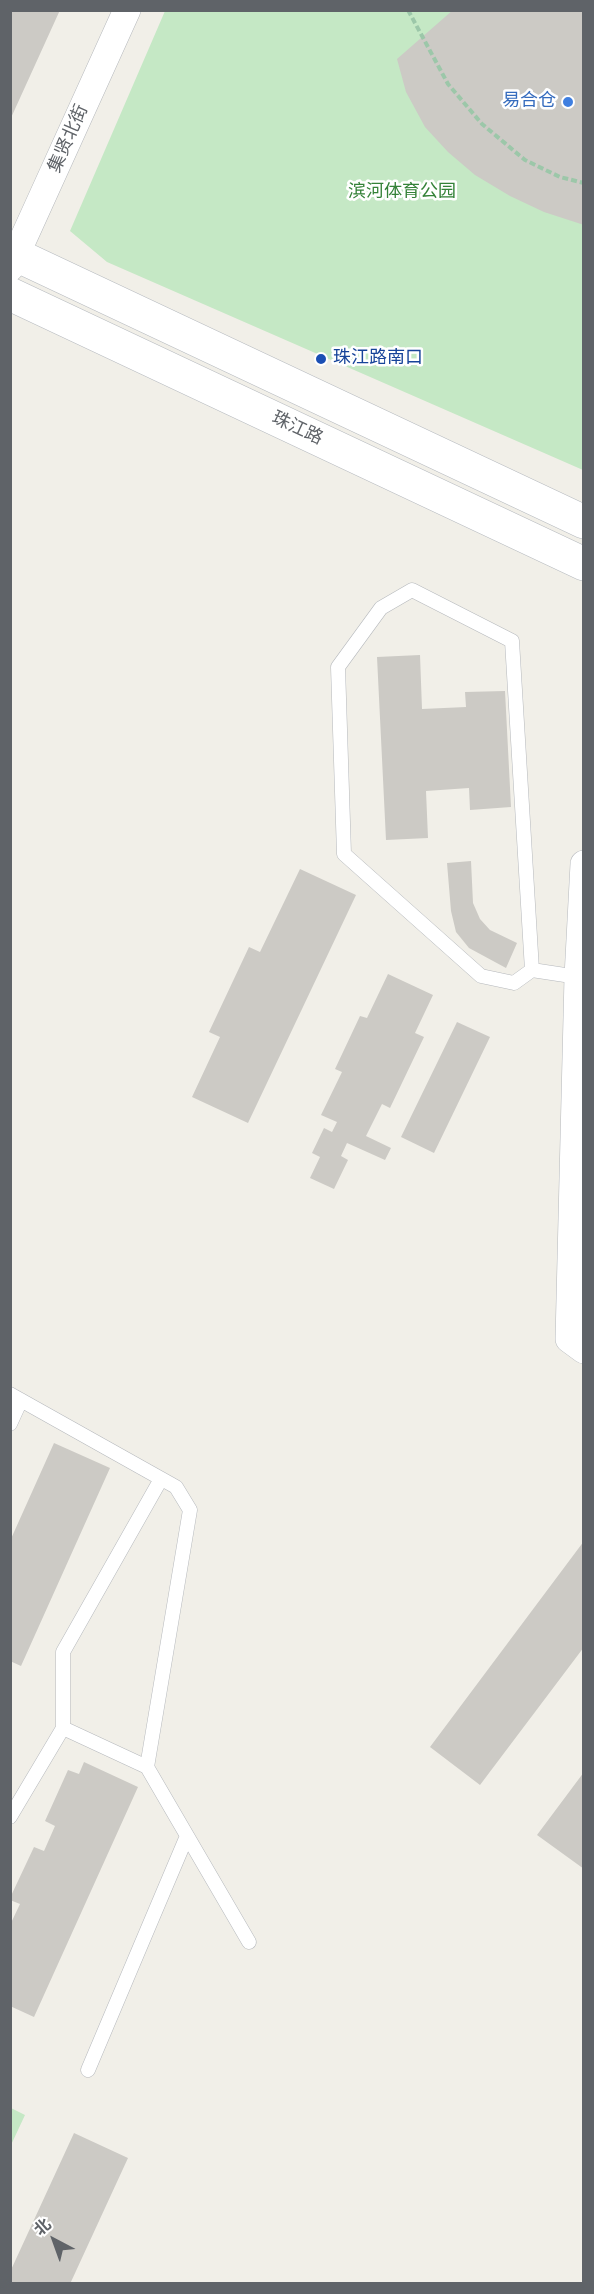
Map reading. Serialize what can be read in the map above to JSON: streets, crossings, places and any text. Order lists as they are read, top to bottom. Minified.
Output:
{"streets":{"main road":["珠江路"],"street":["集贤北街"]},"parks":["滨河体育公园"],"places":["易合仓","珠江路南口"],"north":"top left"}
